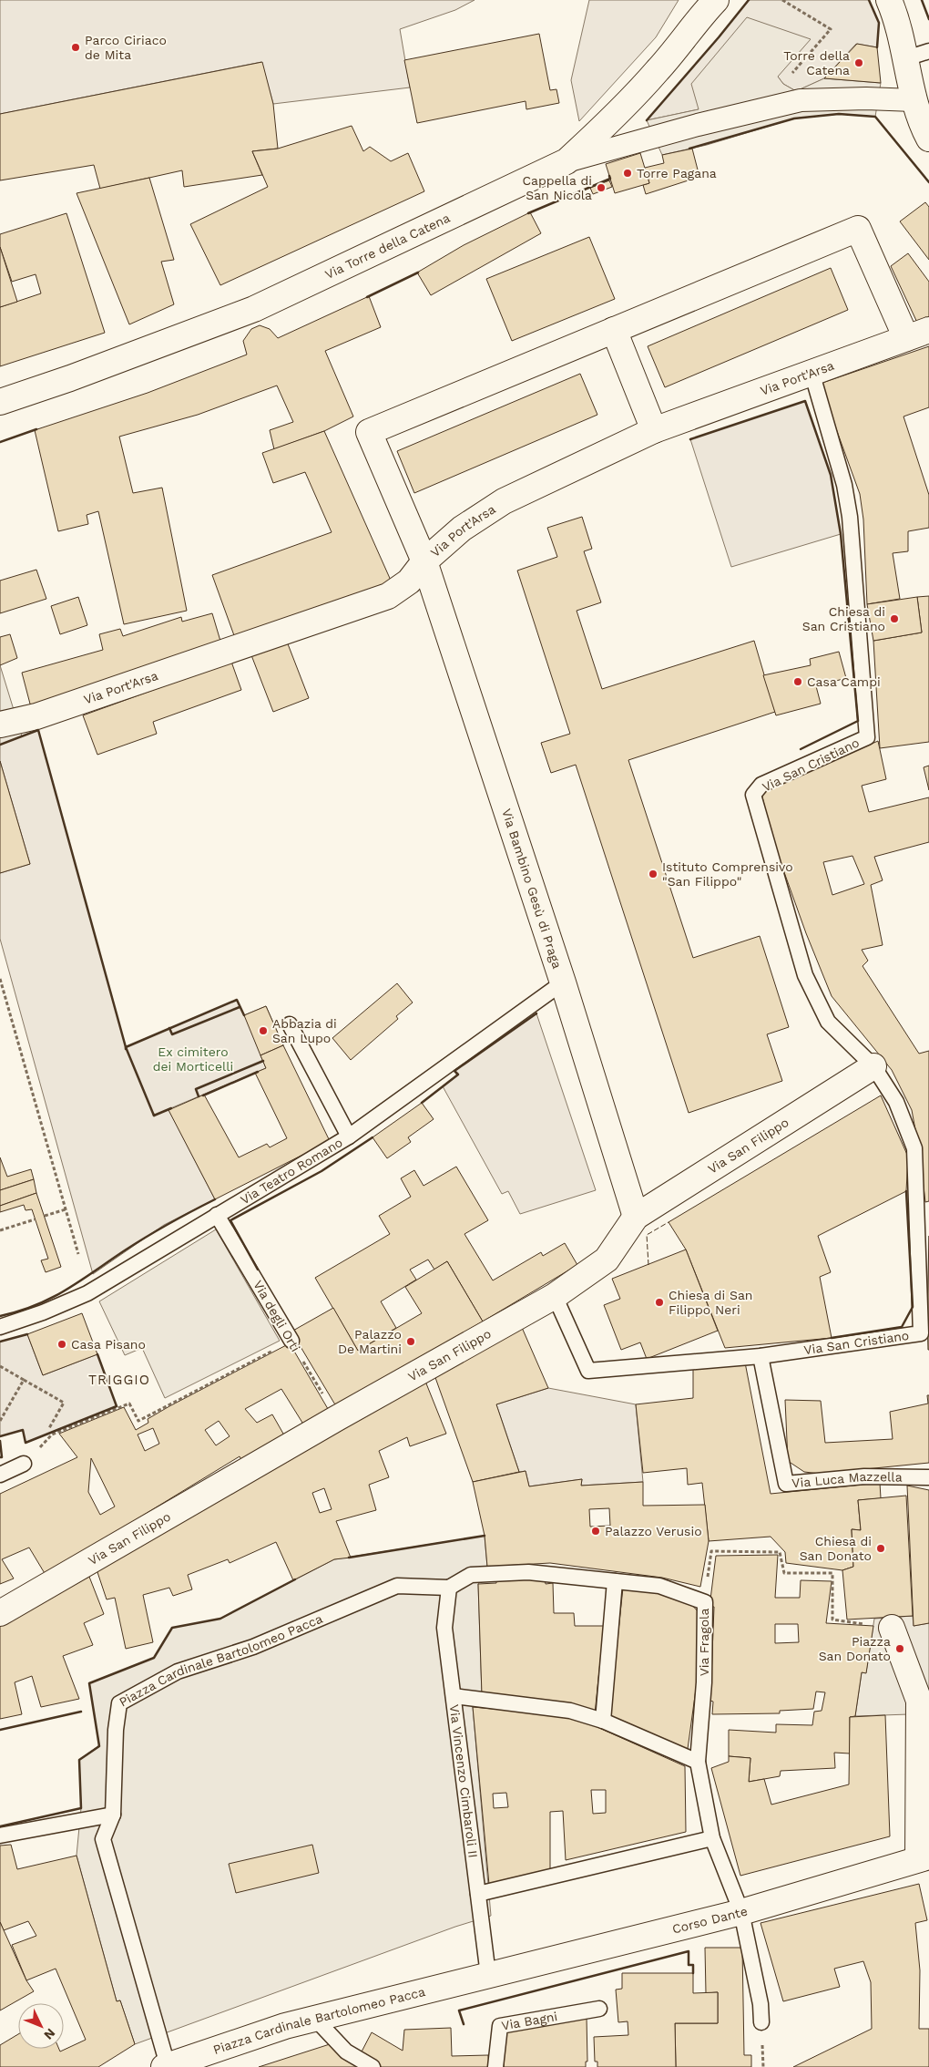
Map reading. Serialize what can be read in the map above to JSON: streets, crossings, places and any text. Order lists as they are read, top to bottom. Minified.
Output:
{"streets":{"street":["Via Torre della Catena","Via Port'Arsa","Via Bambino Gesù di Praga","Via San Filippo","Piazza Cardinale Bartolomeo Pacca","Corso Dante"],"lane":["Via San Cristiano","Via Teatro Romano","Via degli Orti","Via Luca Mazzella","Via Fragola","Via Vincenzo Cimbaroli II","Via Bagni"]},"crossings":[["Via Port'Arsa","Via San Cristiano"],["Via Port'Arsa","Via Bambino Gesù di Praga"],["Via San Cristiano","Via San Filippo"],["Via San Cristiano","Via Luca Mazzella"],["Via Bambino Gesù di Praga","Via San Filippo"],["Via Bambino Gesù di Praga","Via Teatro Romano"],["Via San Filippo","Via degli Orti"],["Via Teatro Romano","Via degli Orti"],["Via Fragola","Piazza Cardinale Bartolomeo Pacca"],["Via Fragola","Via Vincenzo Cimbaroli II"],["Via Fragola","Corso Dante"],["Piazza Cardinale Bartolomeo Pacca","Via Vincenzo Cimbaroli II"],["Piazza Cardinale Bartolomeo Pacca","Corso Dante"],["Via Vincenzo Cimbaroli II","Corso Dante"]],"districts":["TRIGGIO"],"parks":["Ex cimitero dei Morticelli"],"places":["Parco Ciriaco de Mita","Torre della Catena","Torre Pagana","Cappella di San Nicola","Chiesa di San Cristiano","Casa Campi","Istituto Comprensivo \"San Filippo\"","Abbazia di San Lupo","Chiesa di San Filippo Neri","Palazzo De Martini","Casa Pisano","Palazzo Verusio","Chiesa di San Donato","Piazza San Donato"],"north":"bottom right"}
